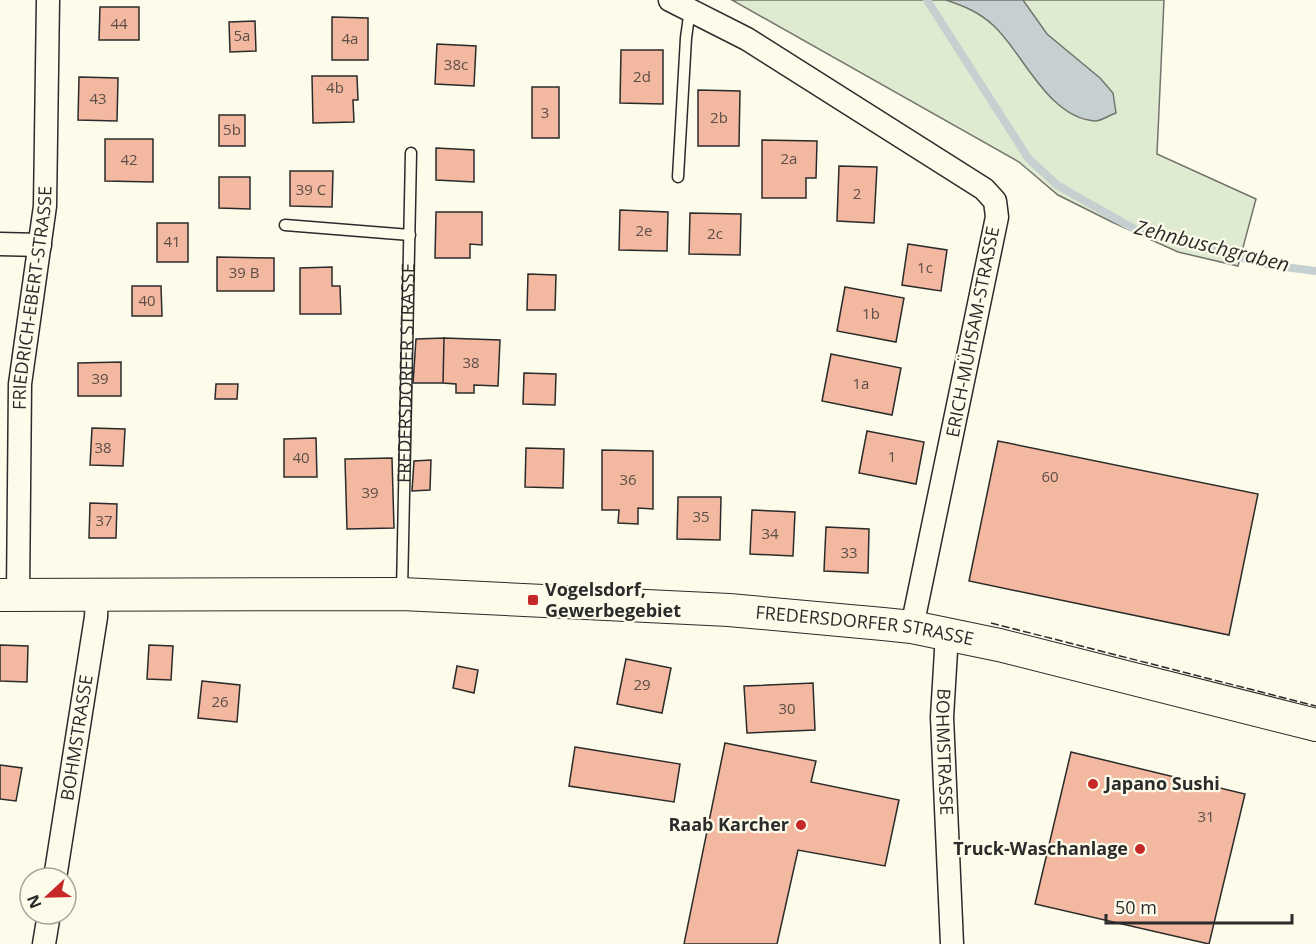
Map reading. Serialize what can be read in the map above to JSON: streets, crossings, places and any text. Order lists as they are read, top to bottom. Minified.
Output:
{"streets":{"street":["FRIEDRICH-EBERT-STRASSE","ERICH-MÜHSAM-STRASSE","FREDERSDORFER STRASSE","BOHMSTRASSE"]},"crossings":[["FRIEDRICH-EBERT-STRASSE","FREDERSDORFER STRASSE"],["ERICH-MÜHSAM-STRASSE","FREDERSDORFER STRASSE"],["FREDERSDORFER STRASSE","BOHMSTRASSE"]],"water":["Zehnbuschgraben"],"places":{"transit":["Vogelsdorf, Gewerbegebiet"],"other":["Japano Sushi","Raab Karcher","Truck-Waschanlage"]},"house_numbers":["44","5a","4a","38c","2d","4b","43","3","2b","5b","2a","42","39 C","2","2e","2c","41","1c","39 B","40","1b","38","39","1a","38","1","40","60","36","39","35","37","34","33","29","26","30","31"],"scale_bar":"50 m","north":"left"}
